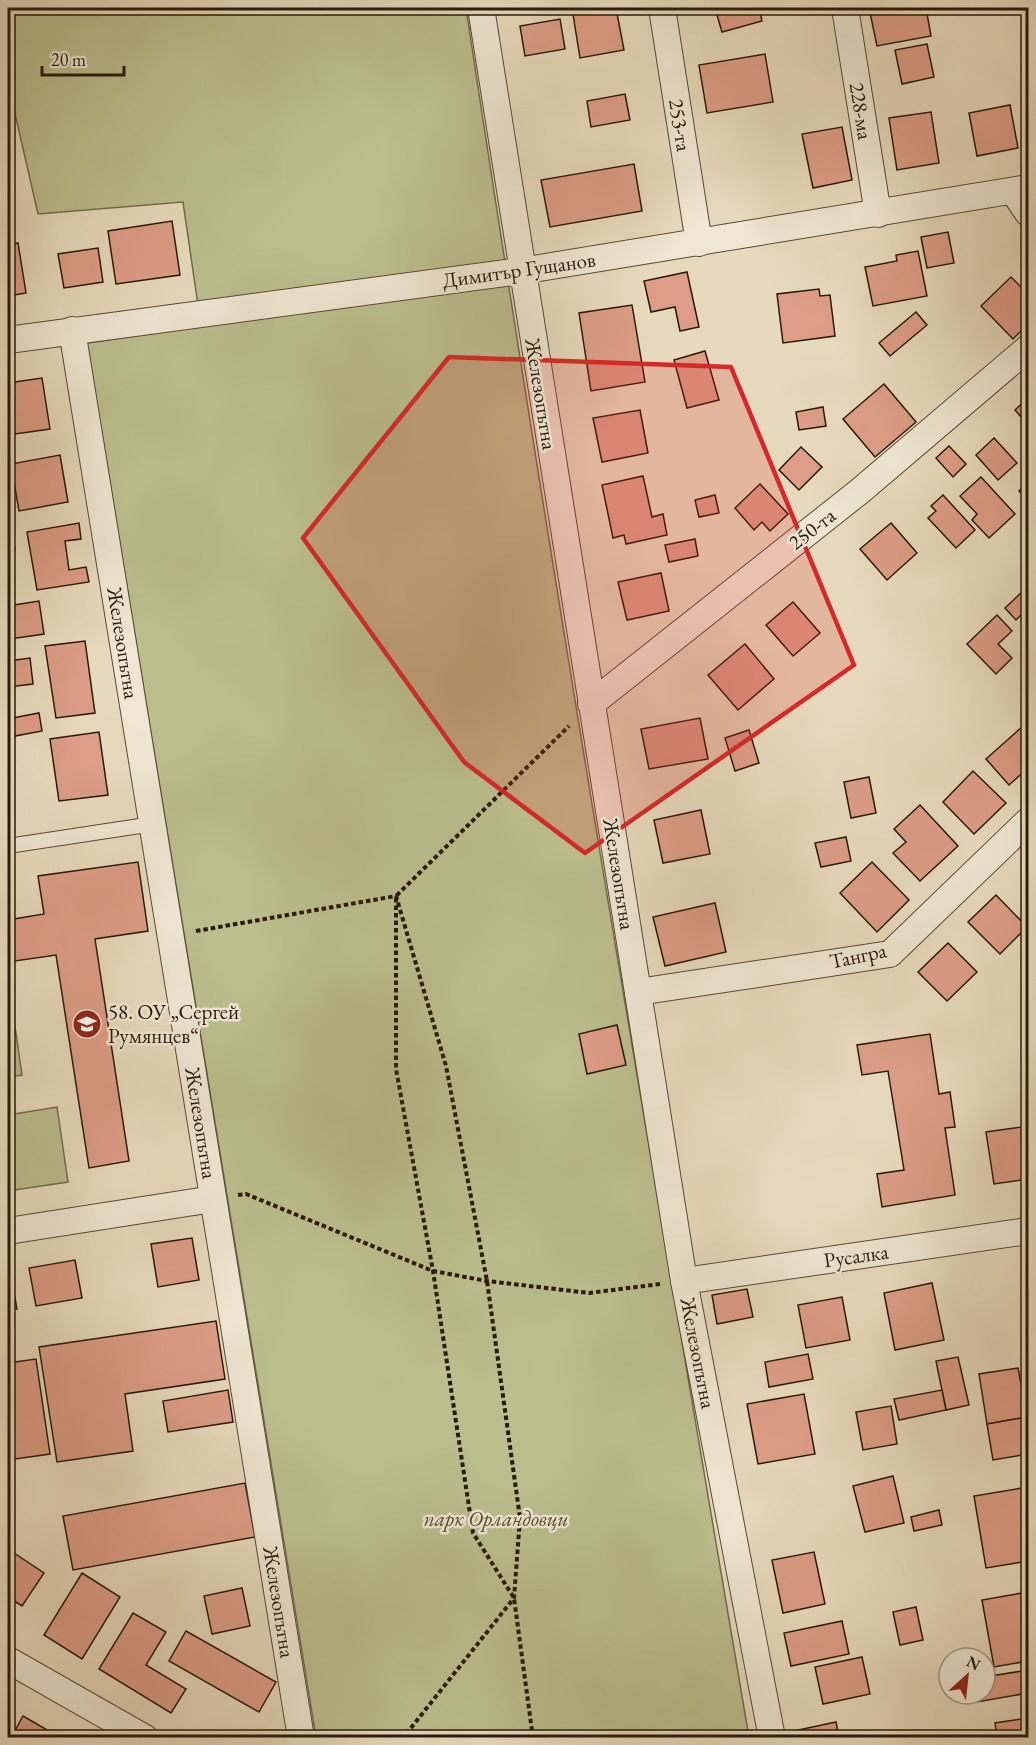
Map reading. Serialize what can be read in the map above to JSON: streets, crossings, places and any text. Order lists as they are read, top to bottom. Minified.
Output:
{"streets":{"street":["228-ма","253-та","Димитър Гущанов","Железопътна","250-та","Тангра","Русалка"]},"crossings":[["228-ма","Димитър Гущанов"],["253-та","Димитър Гущанов"],["Димитър Гущанов","Железопътна"],["Железопътна","250-та"],["Железопътна","Тангра"],["Железопътна","Русалка"]],"parks":["парк Орландовци"],"places":{"school or university":["58. ОУ „Сергей Румянцев“"]},"scale_bar":"20 m","north":"top right"}
